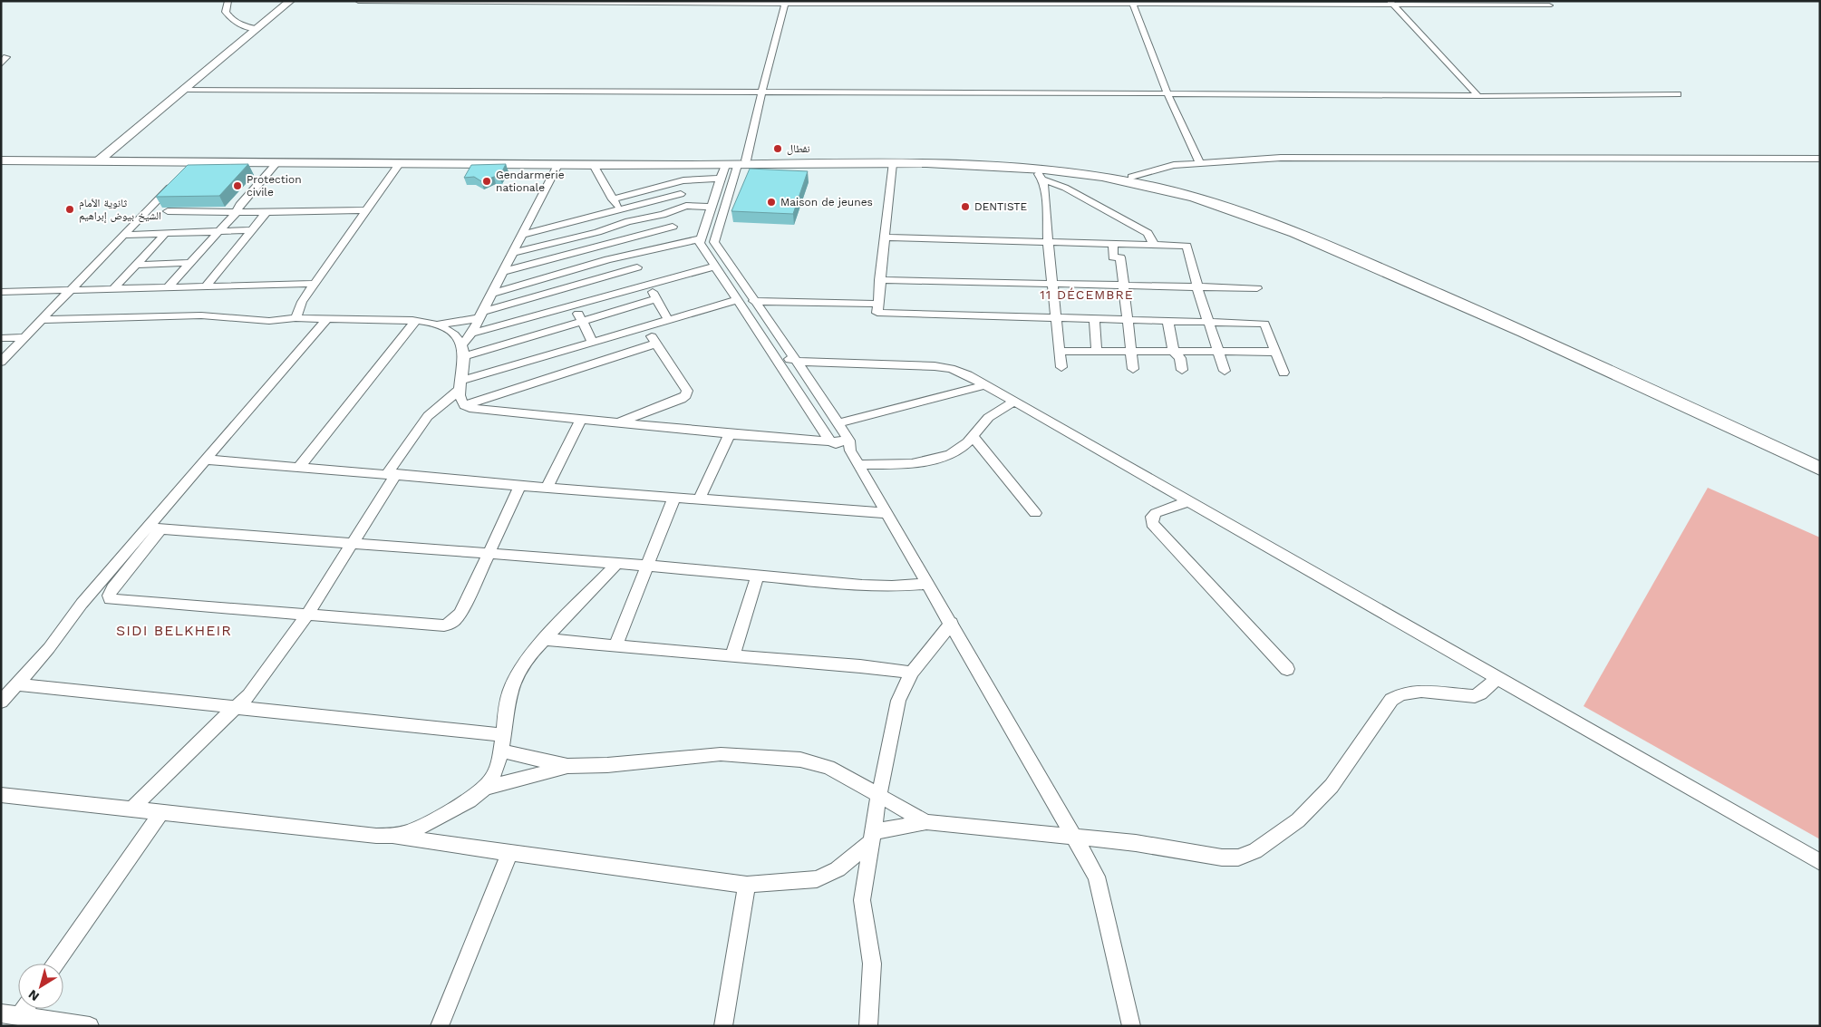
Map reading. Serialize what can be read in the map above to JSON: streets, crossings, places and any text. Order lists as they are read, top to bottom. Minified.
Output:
{"districts":["11 DÉCEMBRE","SIDI BELKHEIR"],"places":["نفطال","Gendarmerie nationale","Protection civile","Maison de jeunes","DENTISTE","ثانوية الأمام الشيخ بيوض إبراهيم"],"north":"bottom left"}
